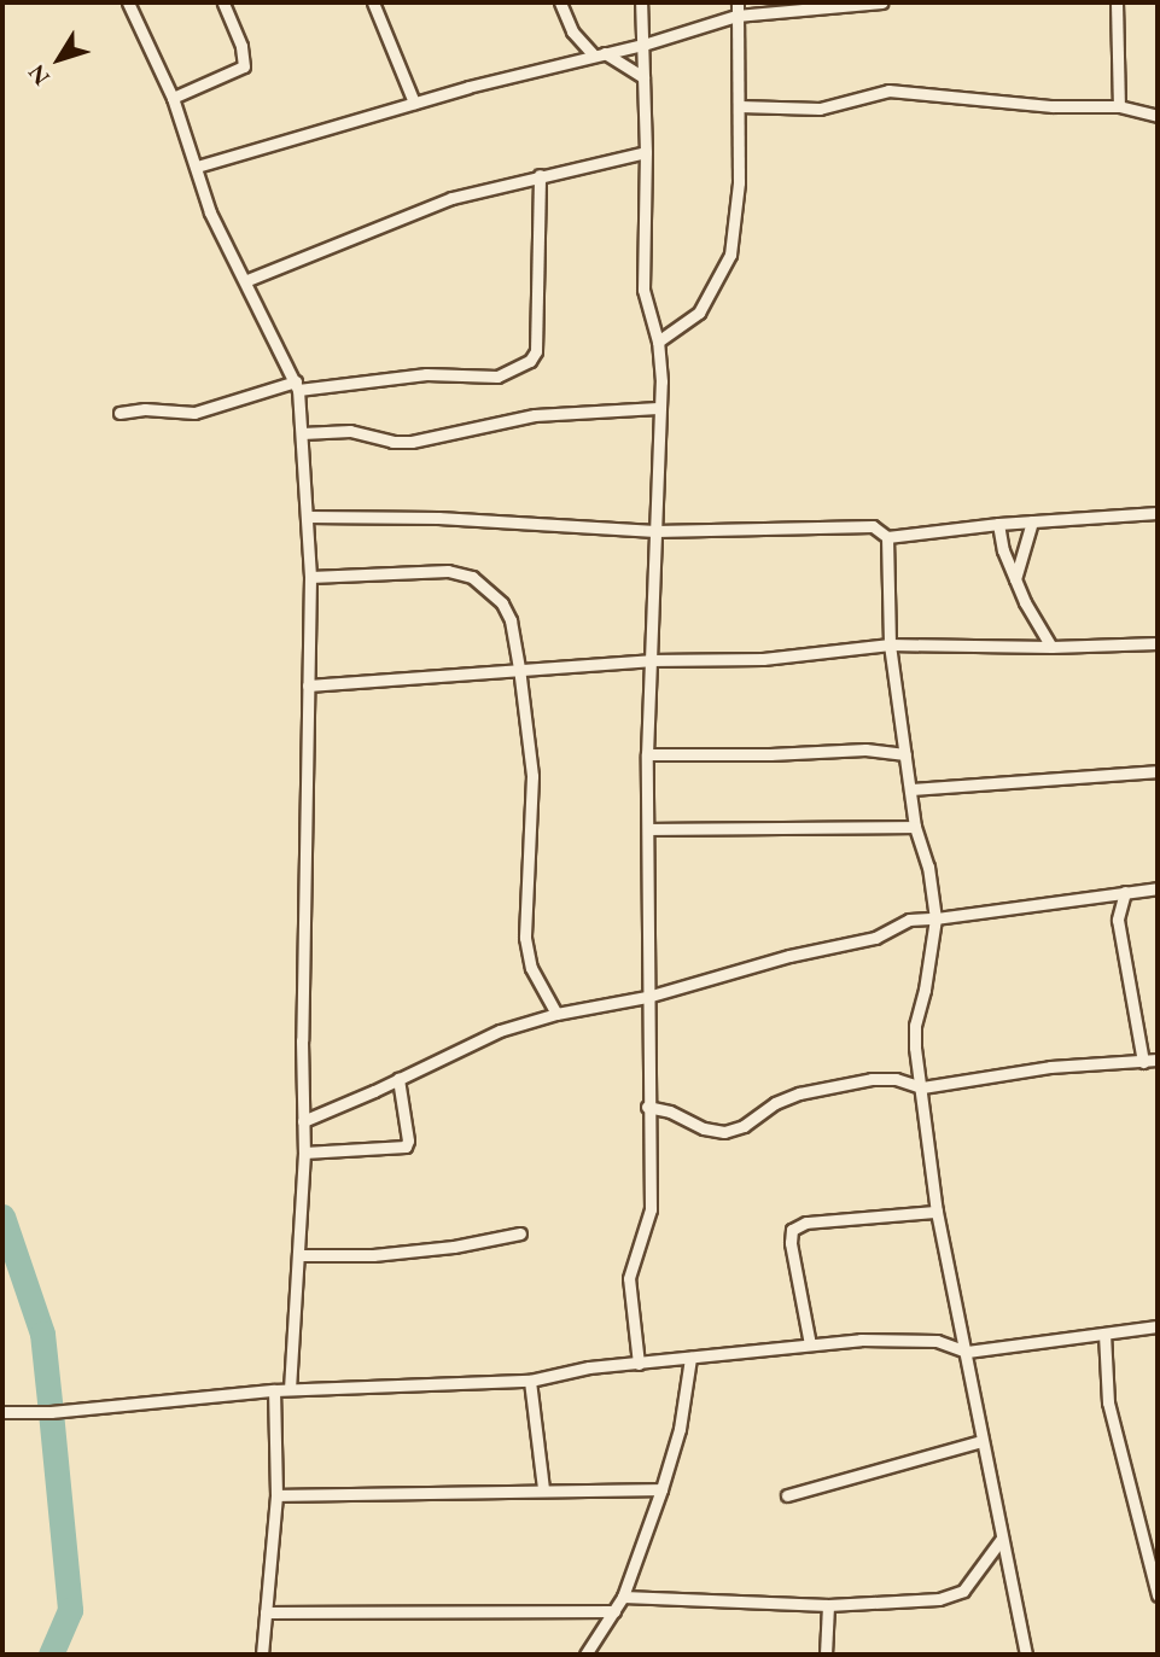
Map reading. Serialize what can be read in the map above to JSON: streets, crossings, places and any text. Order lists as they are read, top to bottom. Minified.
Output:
{"north":"bottom left"}
